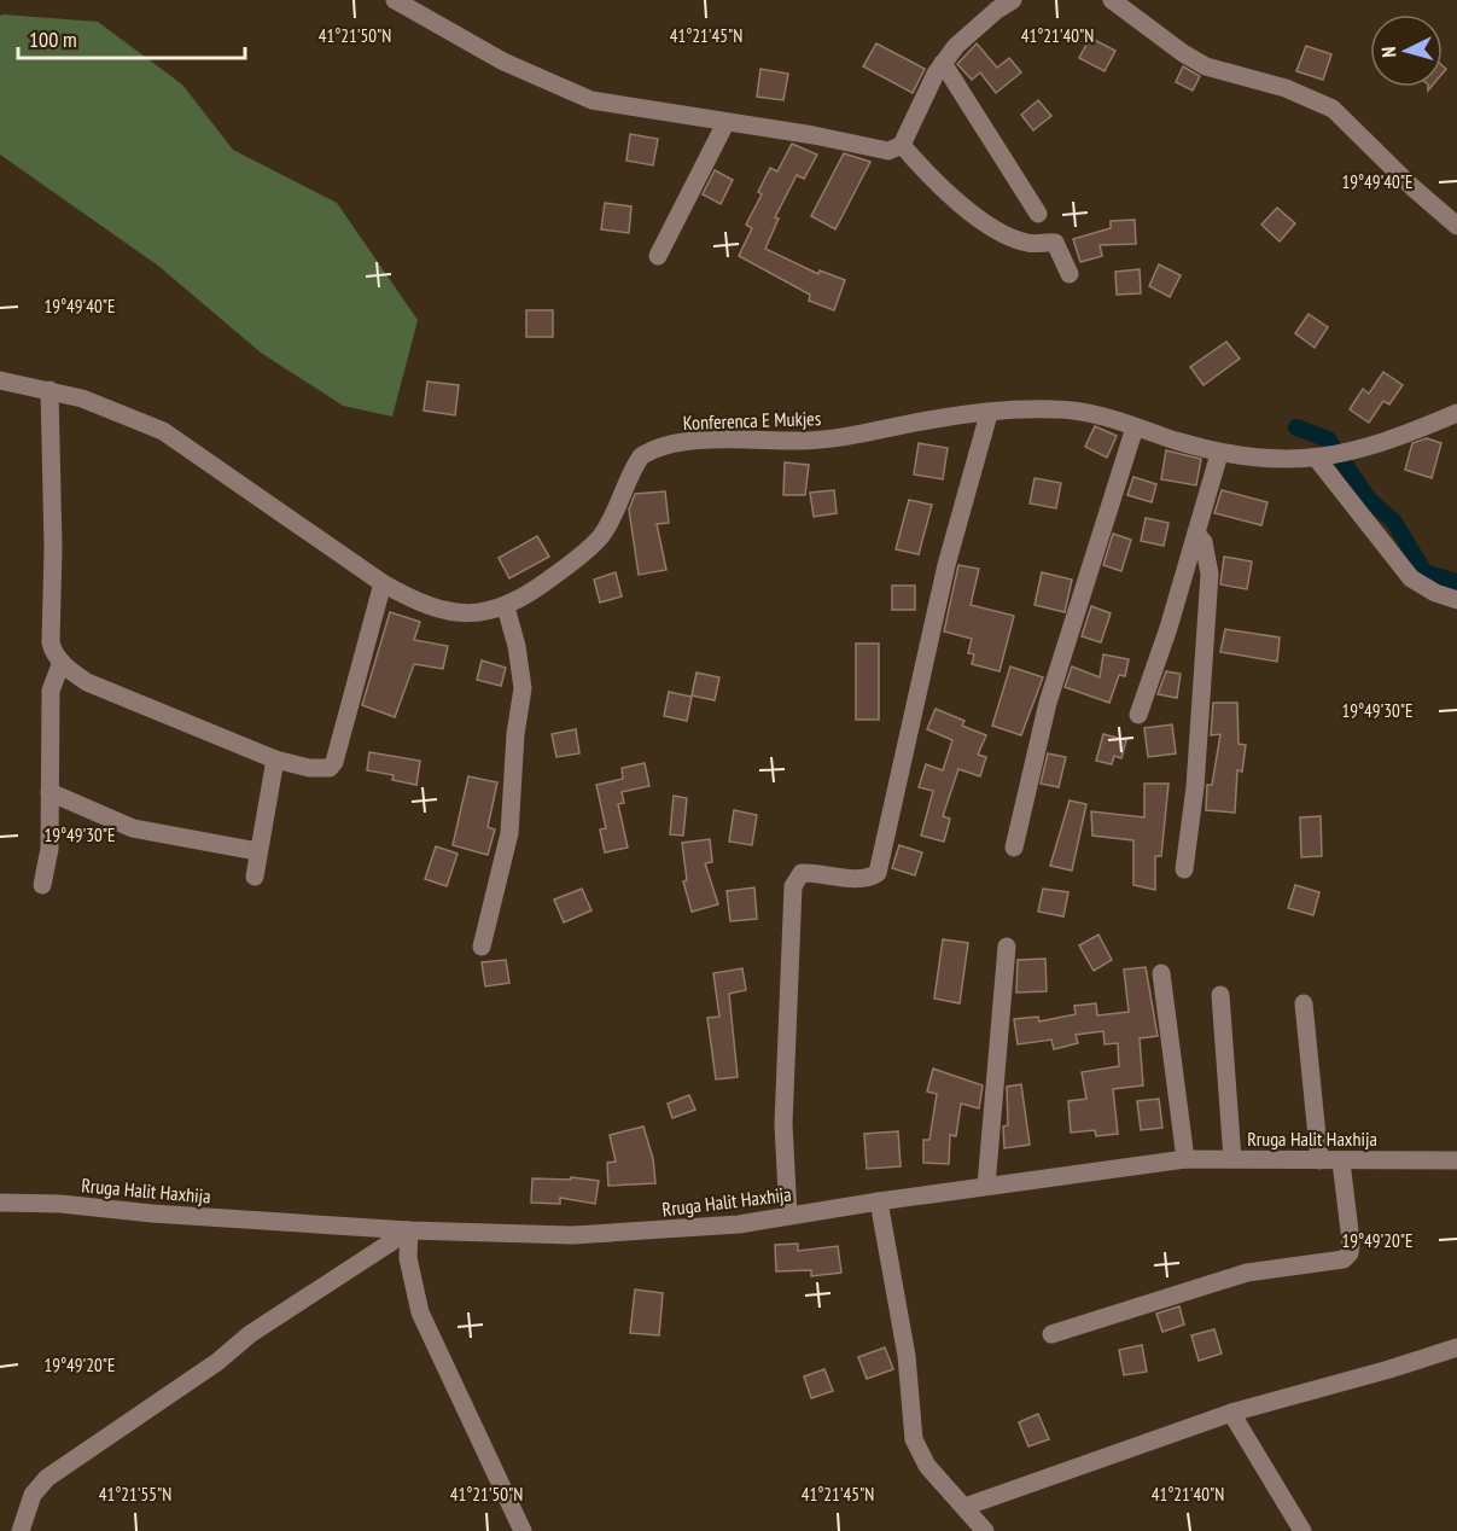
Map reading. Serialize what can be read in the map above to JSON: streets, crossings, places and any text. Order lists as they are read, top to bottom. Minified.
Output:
{"streets":{"street":["Konferenca E Mukjes","Rruga Halit Haxhija"]},"scale_bar":"100 m","north":"left","coordinates":["41°21'50\"N","41°21'45\"N","41°21'40\"N","19°49'40\"E","19°49'30\"E","19°49'20\"E","41°21'55\"N"]}
